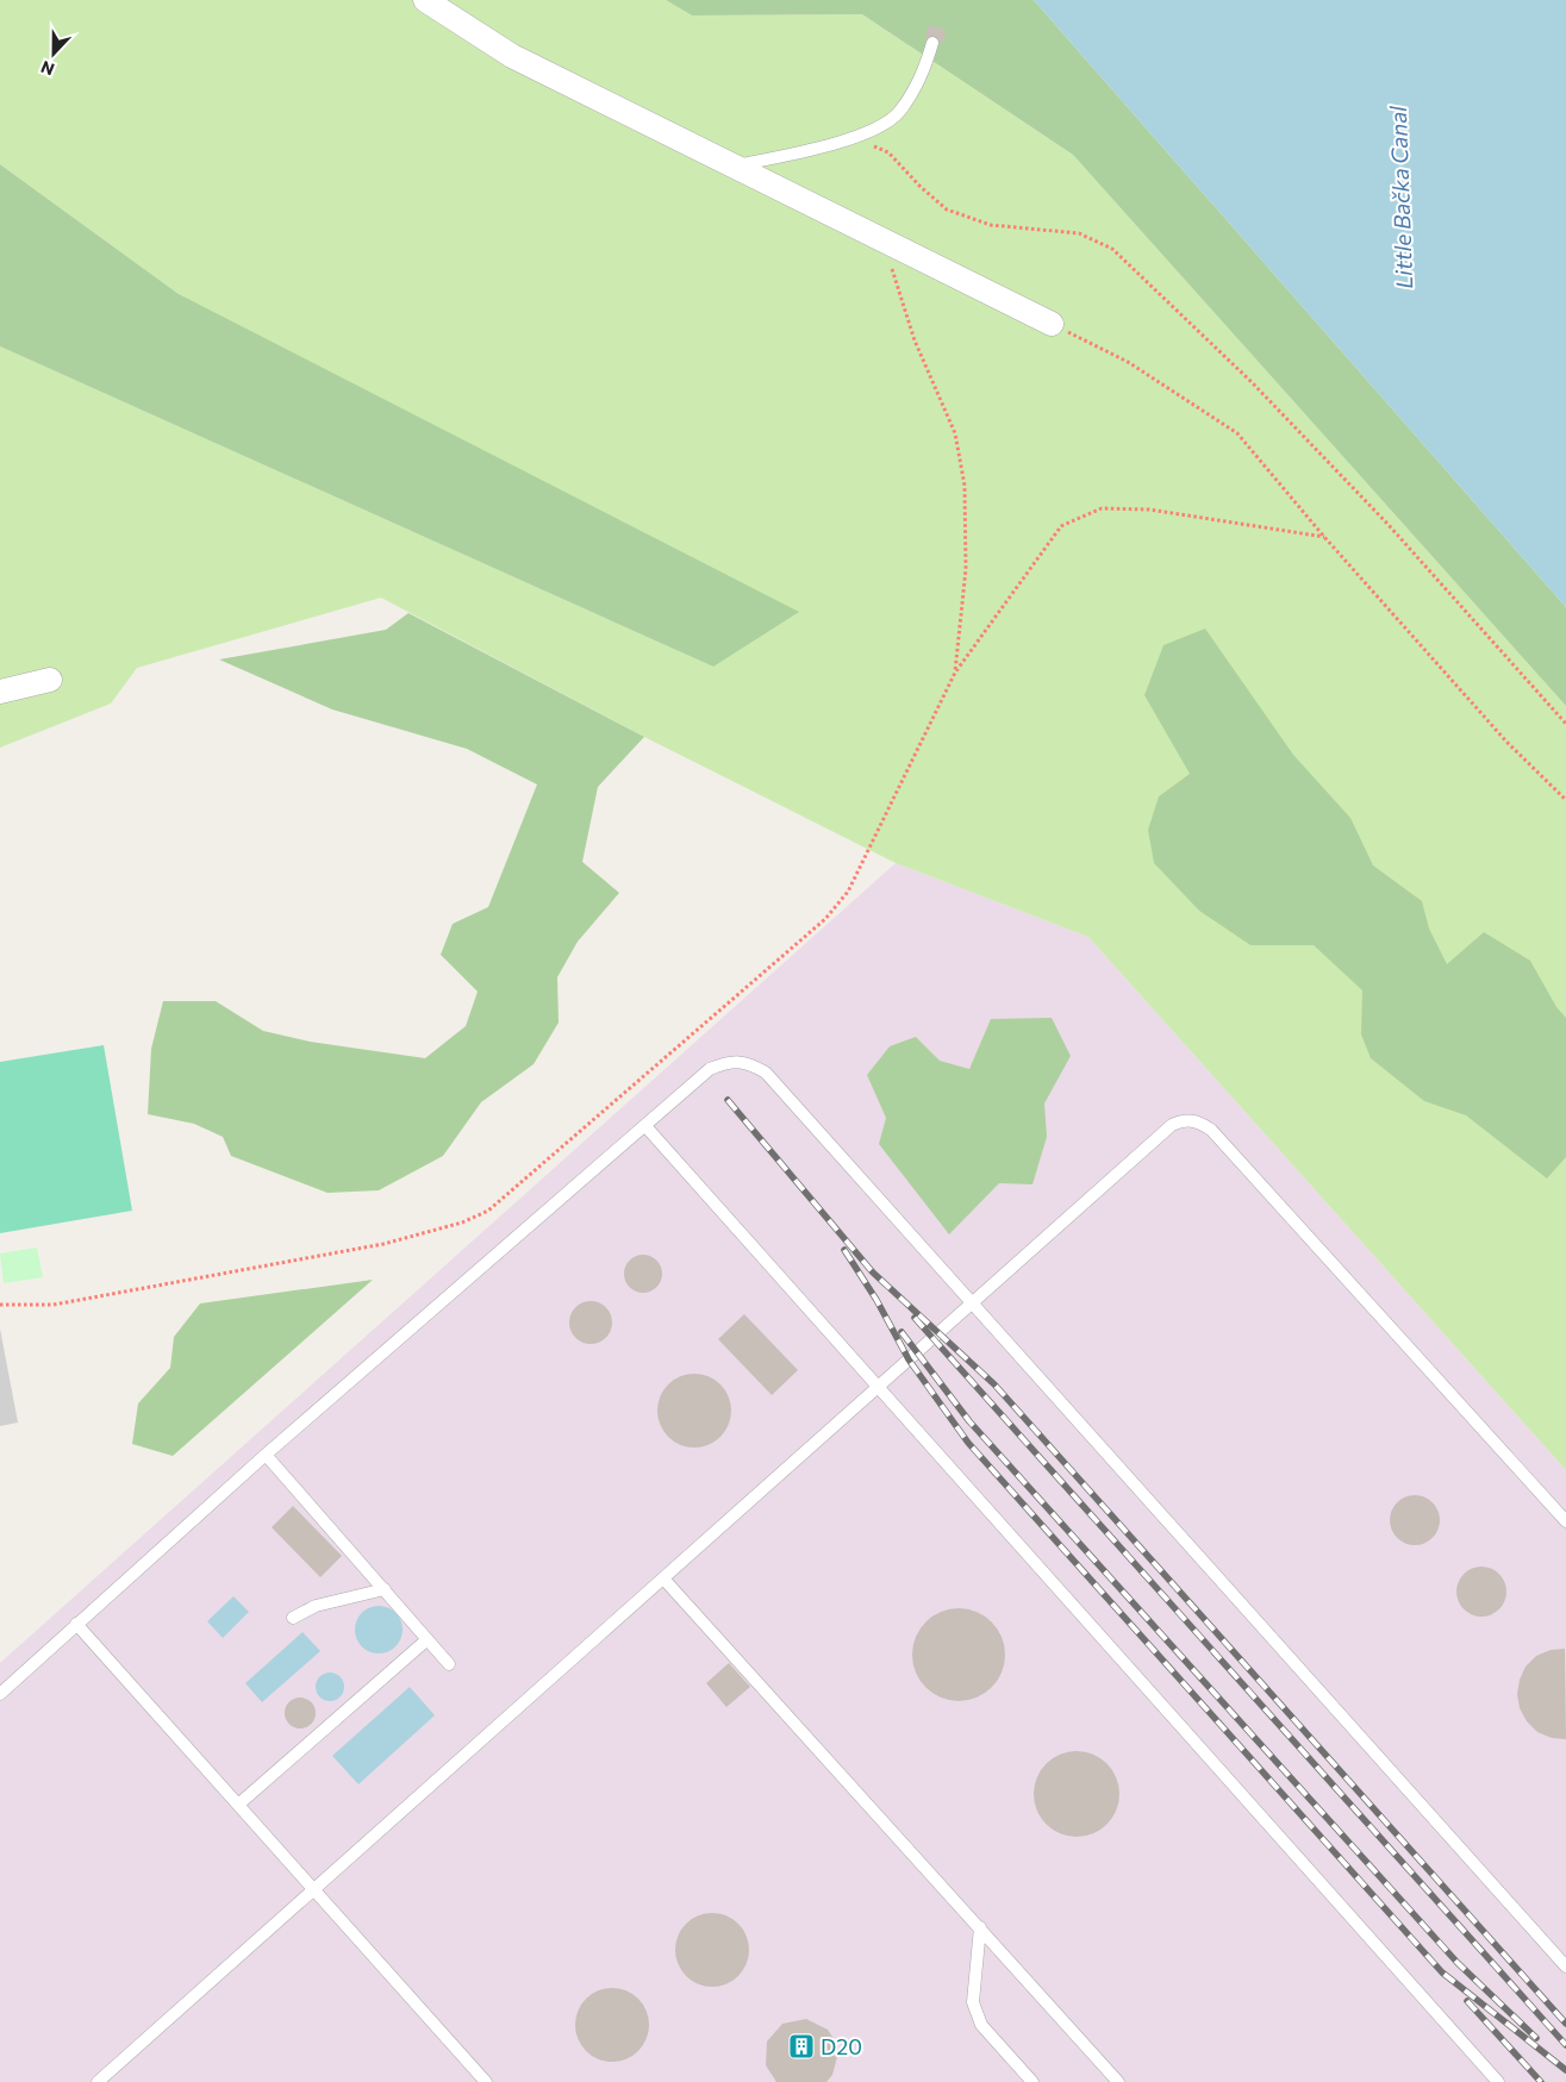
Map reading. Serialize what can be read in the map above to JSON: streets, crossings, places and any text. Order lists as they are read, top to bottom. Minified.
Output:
{"water":["Little Bačka Canal"],"places":{"building":["D20"]},"north":"bottom"}
